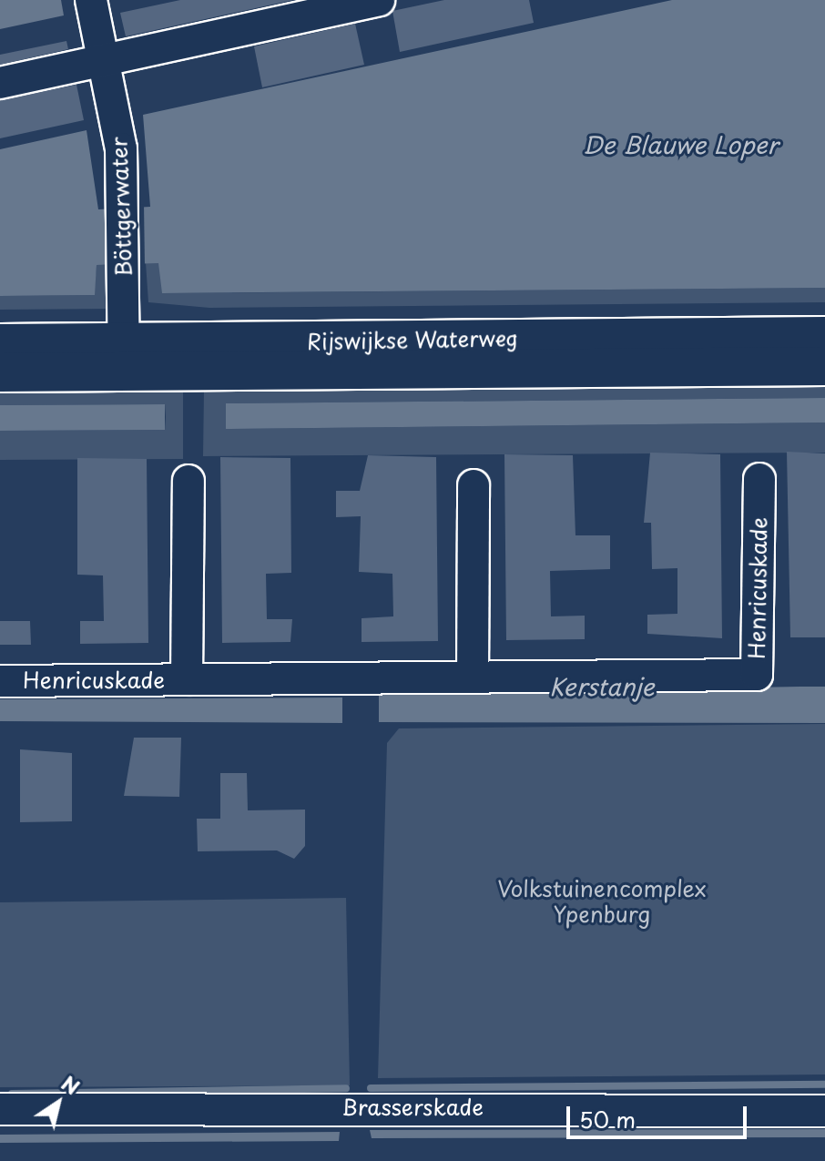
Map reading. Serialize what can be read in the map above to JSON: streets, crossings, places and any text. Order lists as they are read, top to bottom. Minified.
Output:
{"streets":{"main road":["Rijswijkse Waterweg"],"street":["Böttgerwater","Henricuskade","Brasserskade"]},"crossings":[["Böttgerwater","Rijswijkse Waterweg"]],"water":["De Blauwe Loper","Kerstanje"],"parks":["Volkstuinencomplex Ypenburg"],"scale_bar":"50 m","north":"top right"}
